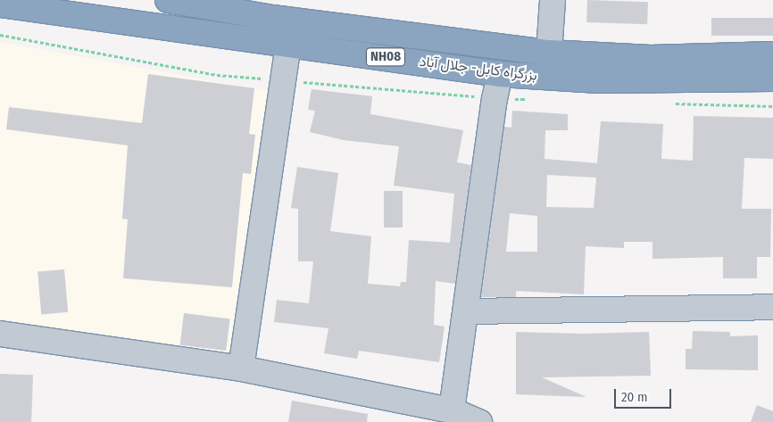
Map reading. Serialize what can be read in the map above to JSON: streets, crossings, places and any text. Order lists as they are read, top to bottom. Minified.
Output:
{"streets":{"highway":["NH08","بزرگراه کابل- جلال آباد"]},"scale_bar":"20 m"}
